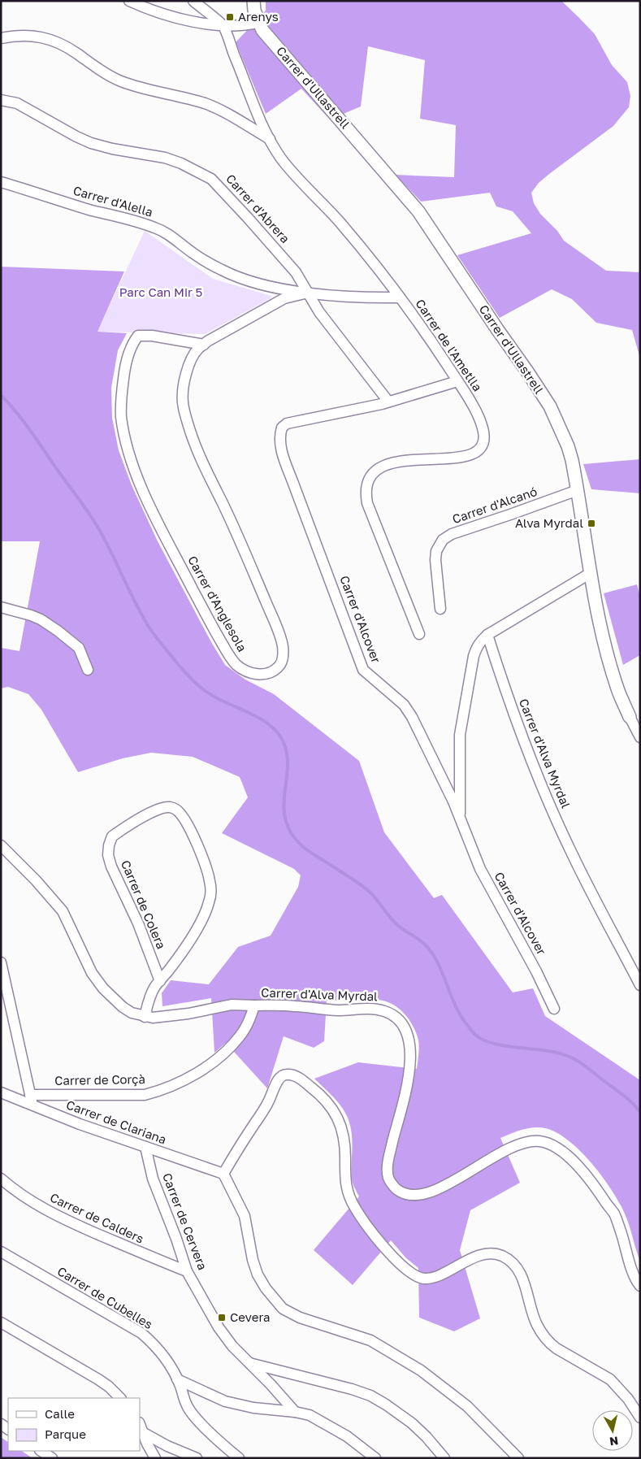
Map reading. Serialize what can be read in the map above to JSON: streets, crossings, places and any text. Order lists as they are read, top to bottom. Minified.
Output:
{"streets":{"street":["Carrer d'Ullastrell","Carrer d'Alella","Carrer d'Abrera","Carrer de l'Ametlla","Carrer d'Alcanó","Carrer d'Anglesola","Carrer d'Alcover","Carrer d'Alva Myrdal","Carrer de Colera","Carrer de Corçà","Carrer de Clariana","Carrer de Calders","Carrer de Cervera","Carrer de Cubelles"]},"crossings":[["Carrer d'Ullastrell","Carrer d'Alcanó"],["Carrer d'Alella","Carrer d'Abrera"],["Carrer d'Alella","Carrer de l'Ametlla"],["Carrer d'Alella","Carrer d'Anglesola"],["Carrer d'Abrera","Carrer d'Anglesola"],["Carrer d'Abrera","Carrer d'Alcover"],["Carrer de l'Ametlla","Carrer d'Alcover"],["Carrer d'Alva Myrdal","Carrer de Corçà"],["Carrer de Corçà","Carrer de Clariana"],["Carrer de Clariana","Carrer de Cervera"],["Carrer de Calders","Carrer de Cervera"]],"parks":["Parc Can Mir 5"],"places":{"transit":["Arenys","Alva Myrdal","Cevera"]},"legend":["Calle","Parque"],"north":"bottom"}
